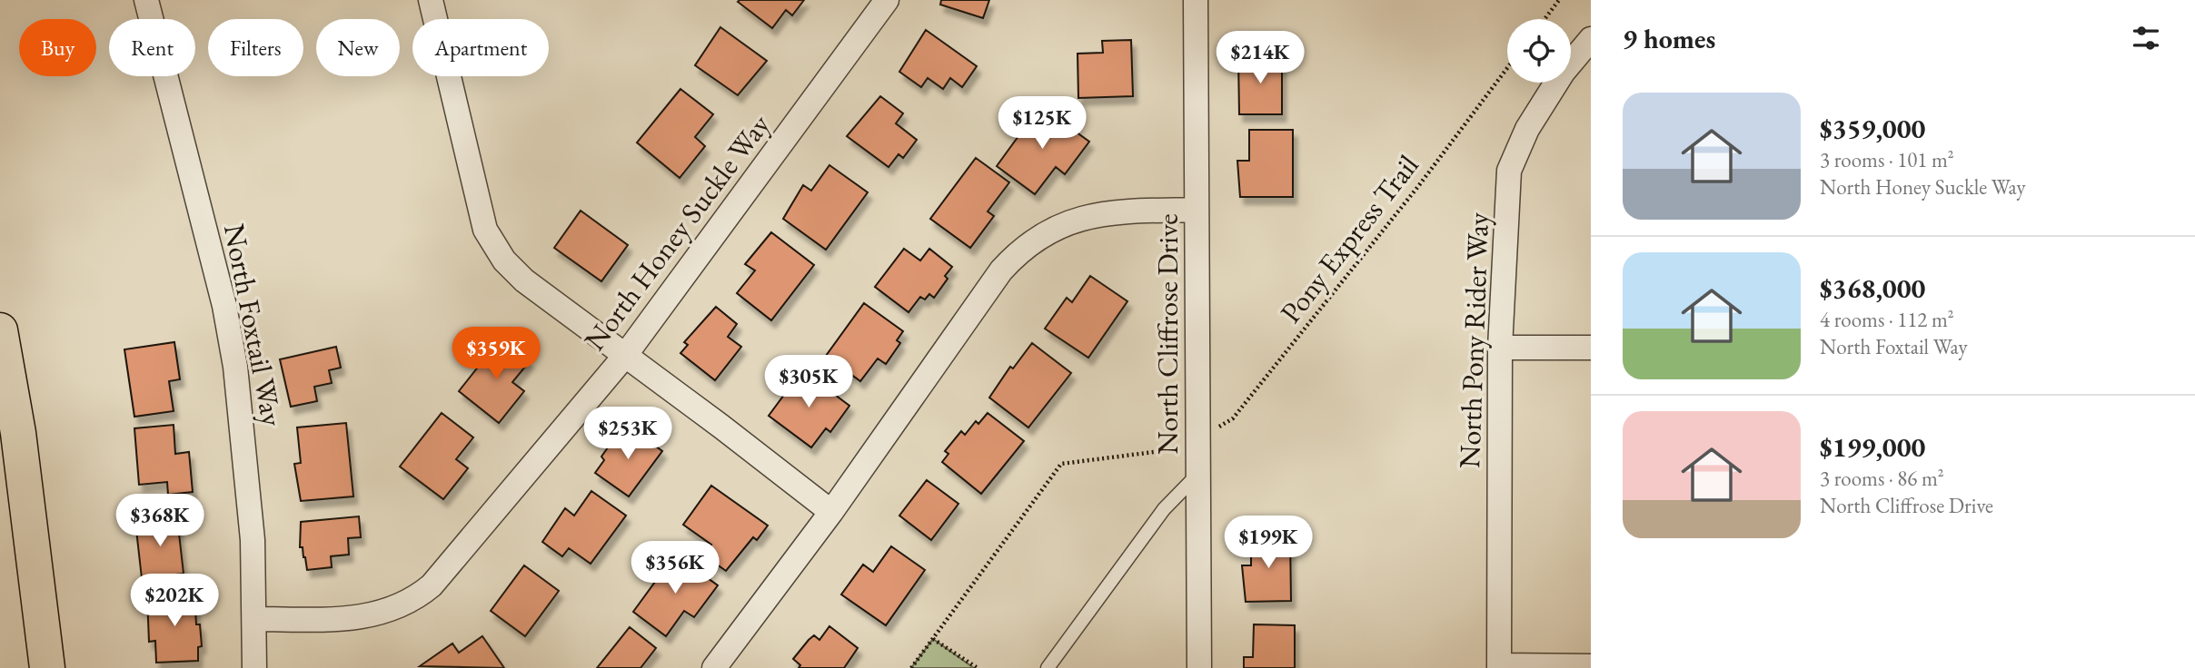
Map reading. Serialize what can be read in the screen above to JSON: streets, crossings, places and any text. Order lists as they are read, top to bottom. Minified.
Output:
{"streets":{"street":["North Honey Suckle Way","North Foxtail Way","North Cliffrose Drive","North Pony Rider Way"],"path":["Pony Express Trail"]},"crossings":[["North Honey Suckle Way","North Foxtail Way"],["Pony Express Trail","North Cliffrose Drive"]],"page":{"heading":"9 homes","chip":["Buy","Rent","Filters","New","Apartment"],"price":["$214K","$125K","$359K","$305K","$253K","$368K","$199K","$356K","$202K"],"list":[{"name":"$359,000","note":"3 rooms · 101 m² · North Honey Suckle Way"},{"name":"$368,000","note":"4 rooms · 112 m² · North Foxtail Way"},{"name":"$199,000","note":"3 rooms · 86 m² · North Cliffrose Drive"}]}}
